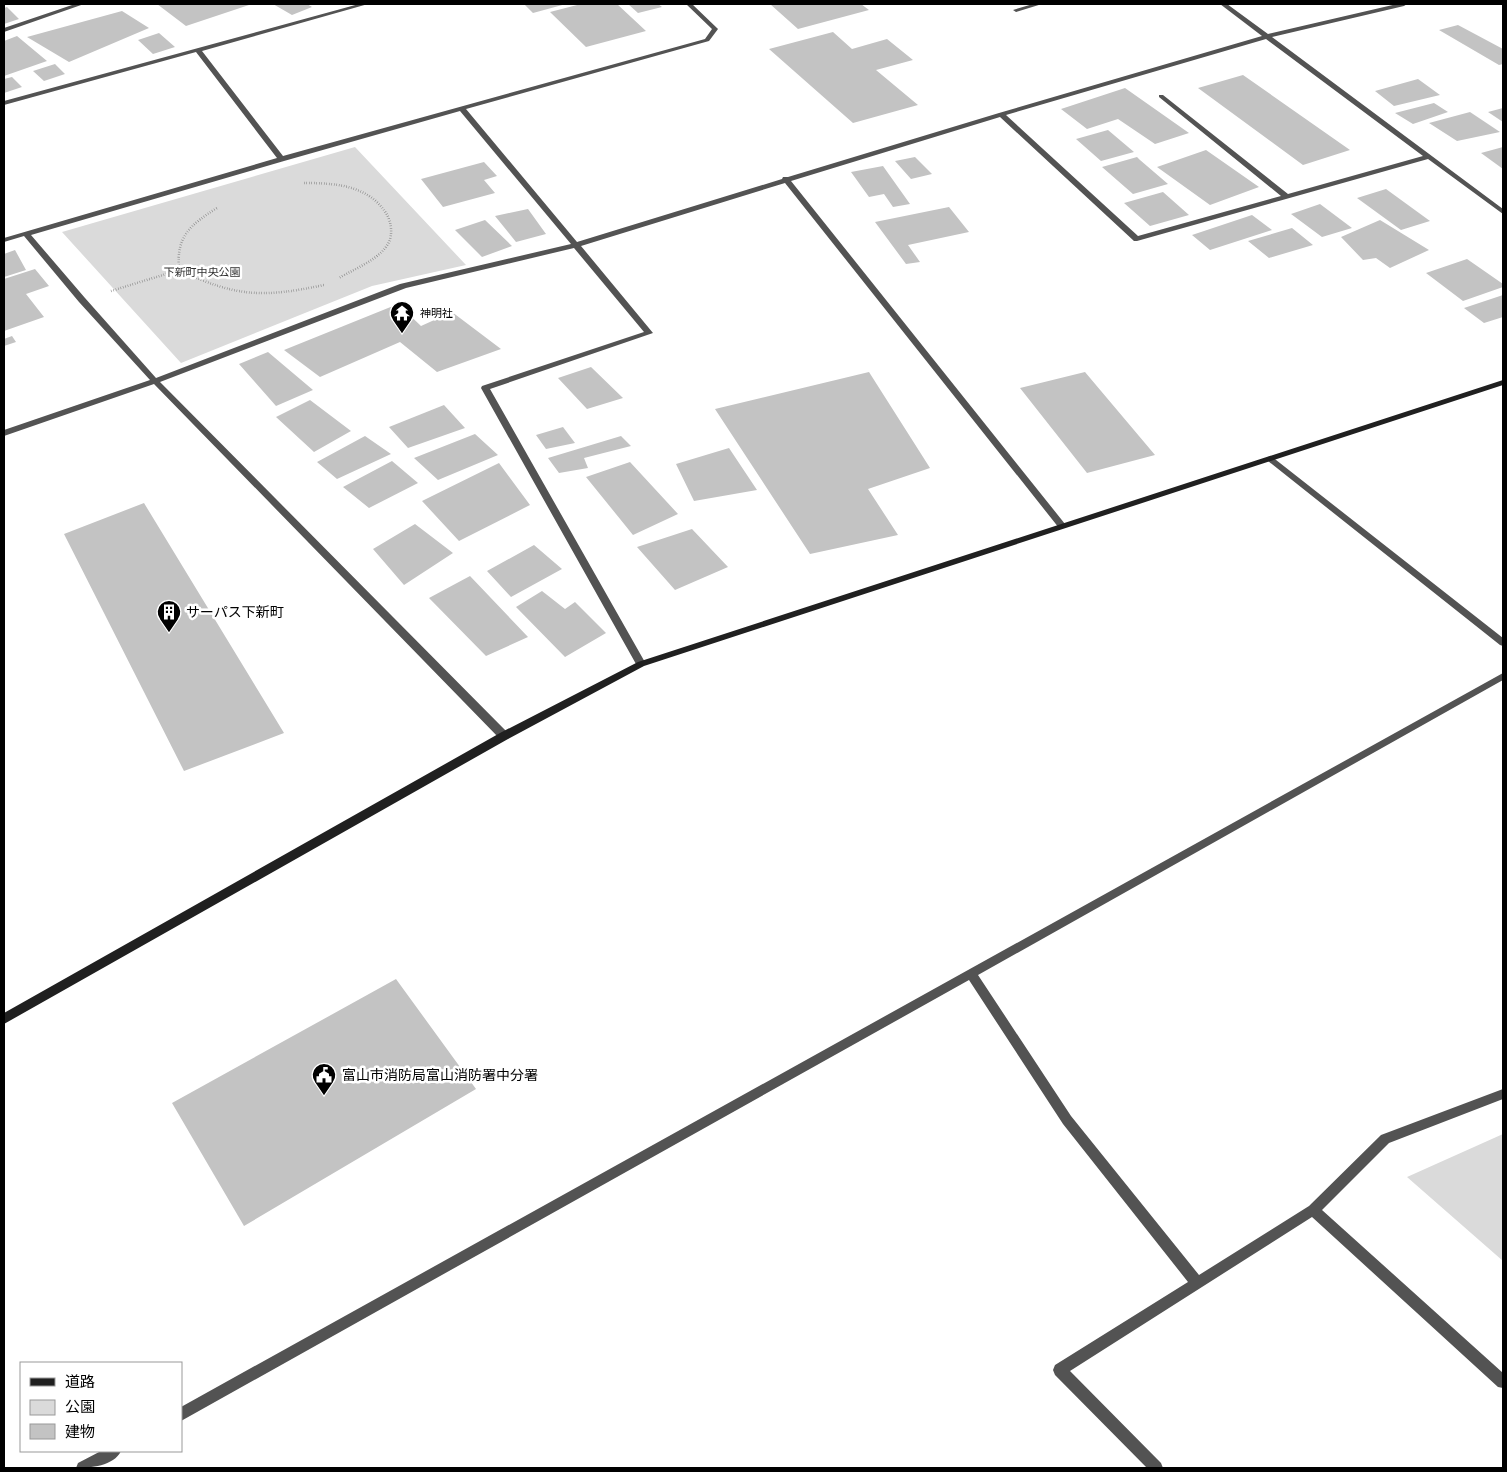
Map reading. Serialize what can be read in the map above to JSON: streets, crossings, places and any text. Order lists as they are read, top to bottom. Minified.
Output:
{"parks":["下新町中央公園"],"places":{"temple":["神明社"],"building":["サーパス下新町"],"public building":["富山市消防局富山消防署中分署"]},"legend":["道路","公園","建物"]}
